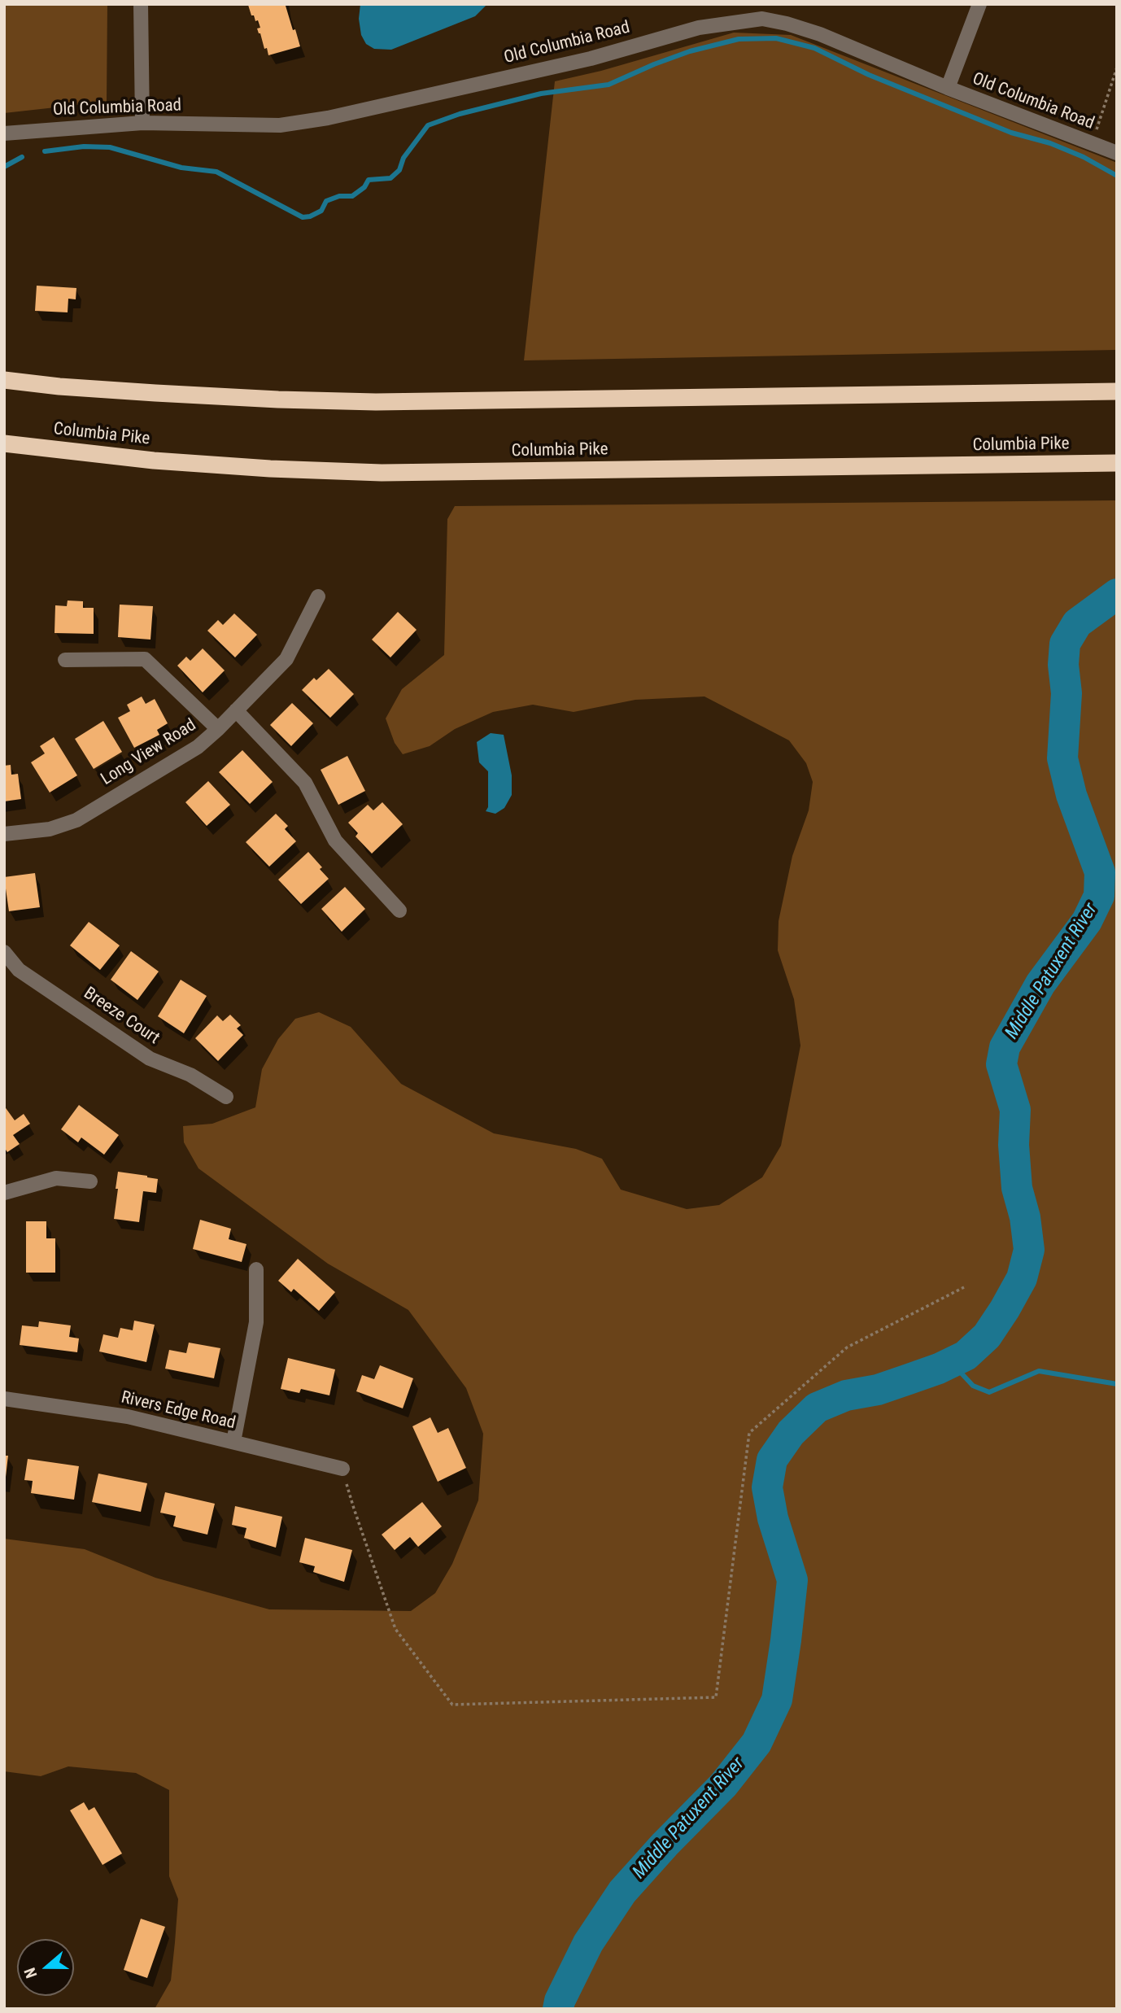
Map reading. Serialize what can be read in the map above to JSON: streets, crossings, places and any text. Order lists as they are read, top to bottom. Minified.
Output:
{"streets":{"highway":["Columbia Pike"],"street":["Old Columbia Road","Long View Road","Breeze Court","Rivers Edge Road"]},"water":["Middle Patuxent River"],"north":"left"}
